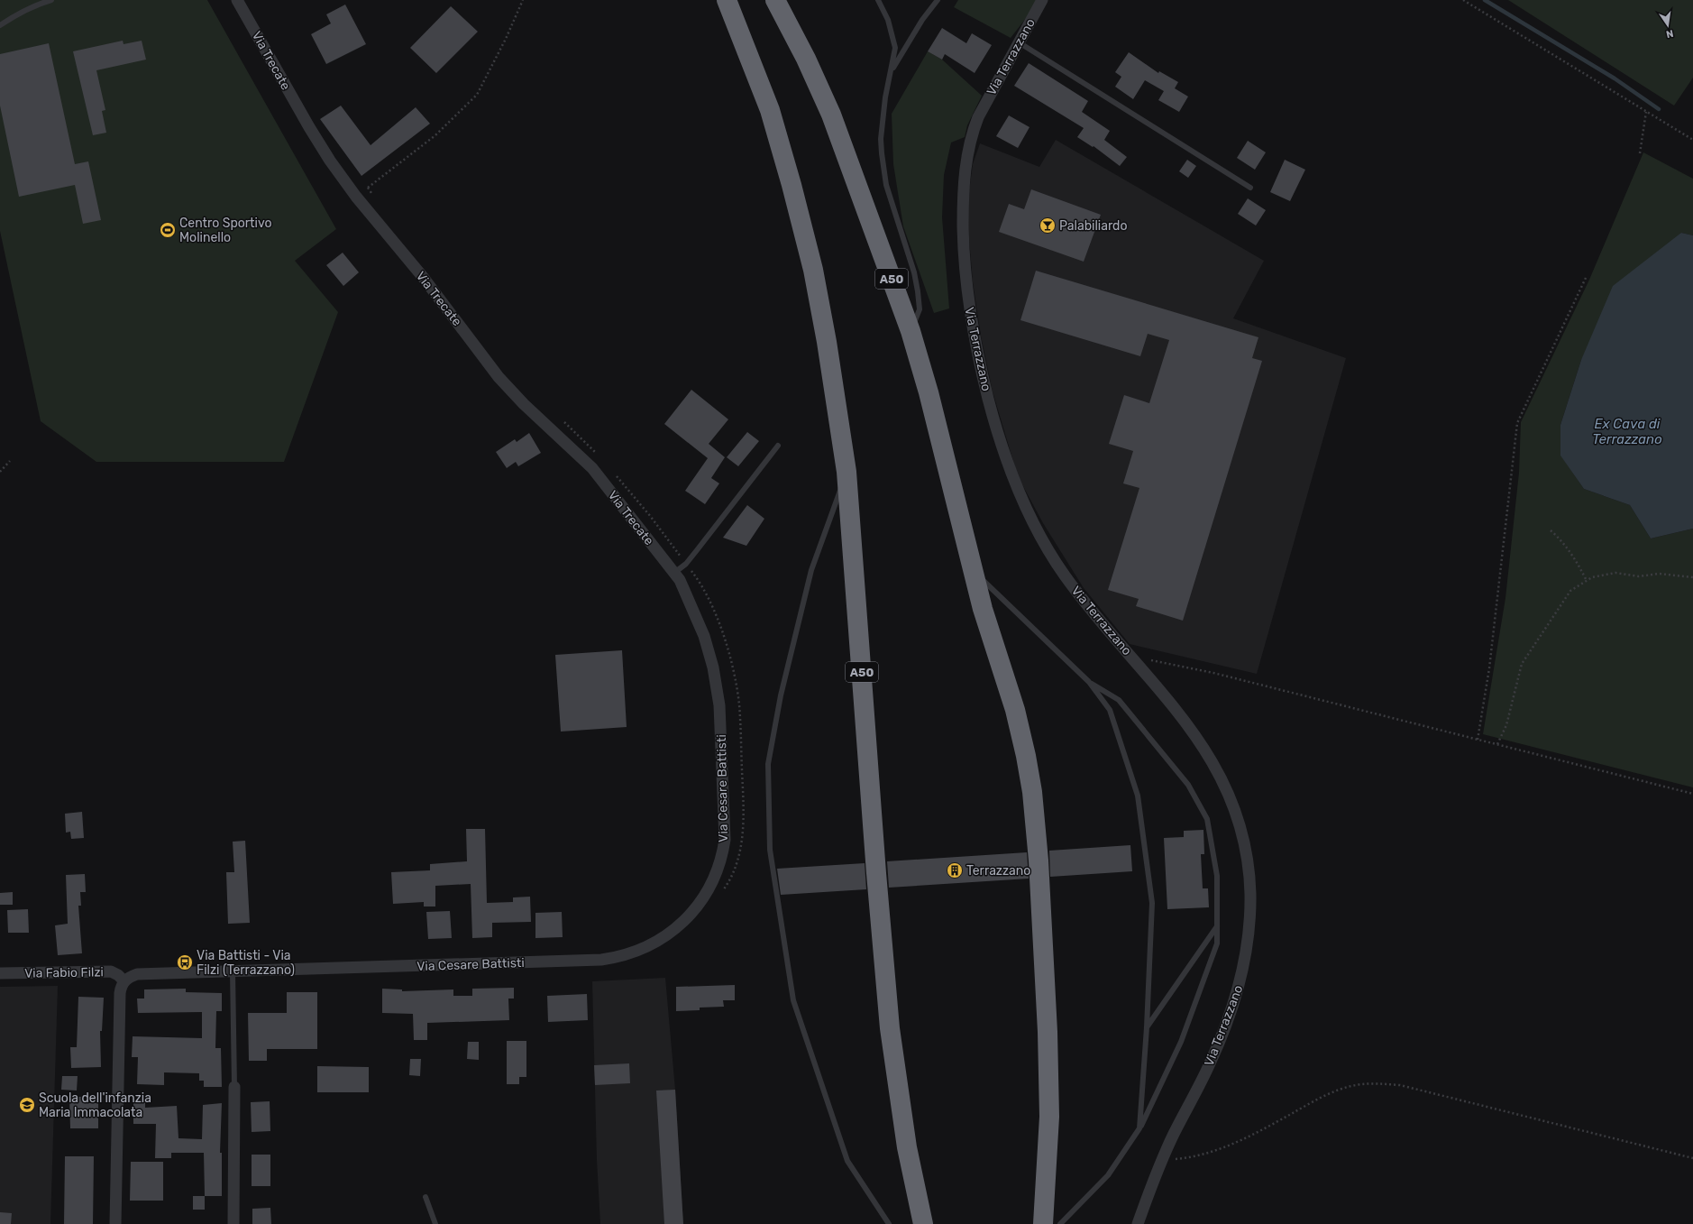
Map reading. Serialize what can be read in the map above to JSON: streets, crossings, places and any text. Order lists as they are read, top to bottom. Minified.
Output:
{"streets":{"highway":["A50"],"street":["Via Terrazzano","Via Trecate","Via Cesare Battisti","Via Fabio Filzi"]},"crossings":[["Via Trecate","Via Cesare Battisti"],["Via Cesare Battisti","Via Fabio Filzi"]],"water":["Ex Cava di Terrazzano"],"places":{"bar":["Palabiliardo"],"sports":["Centro Sportivo Molinello"],"building":["Terrazzano"],"bus stop":["Via Battisti - Via Filzi (Terrazzano)"],"school or university":["Scuola dell'infanzia Maria Immacolata"]},"north":"bottom"}
